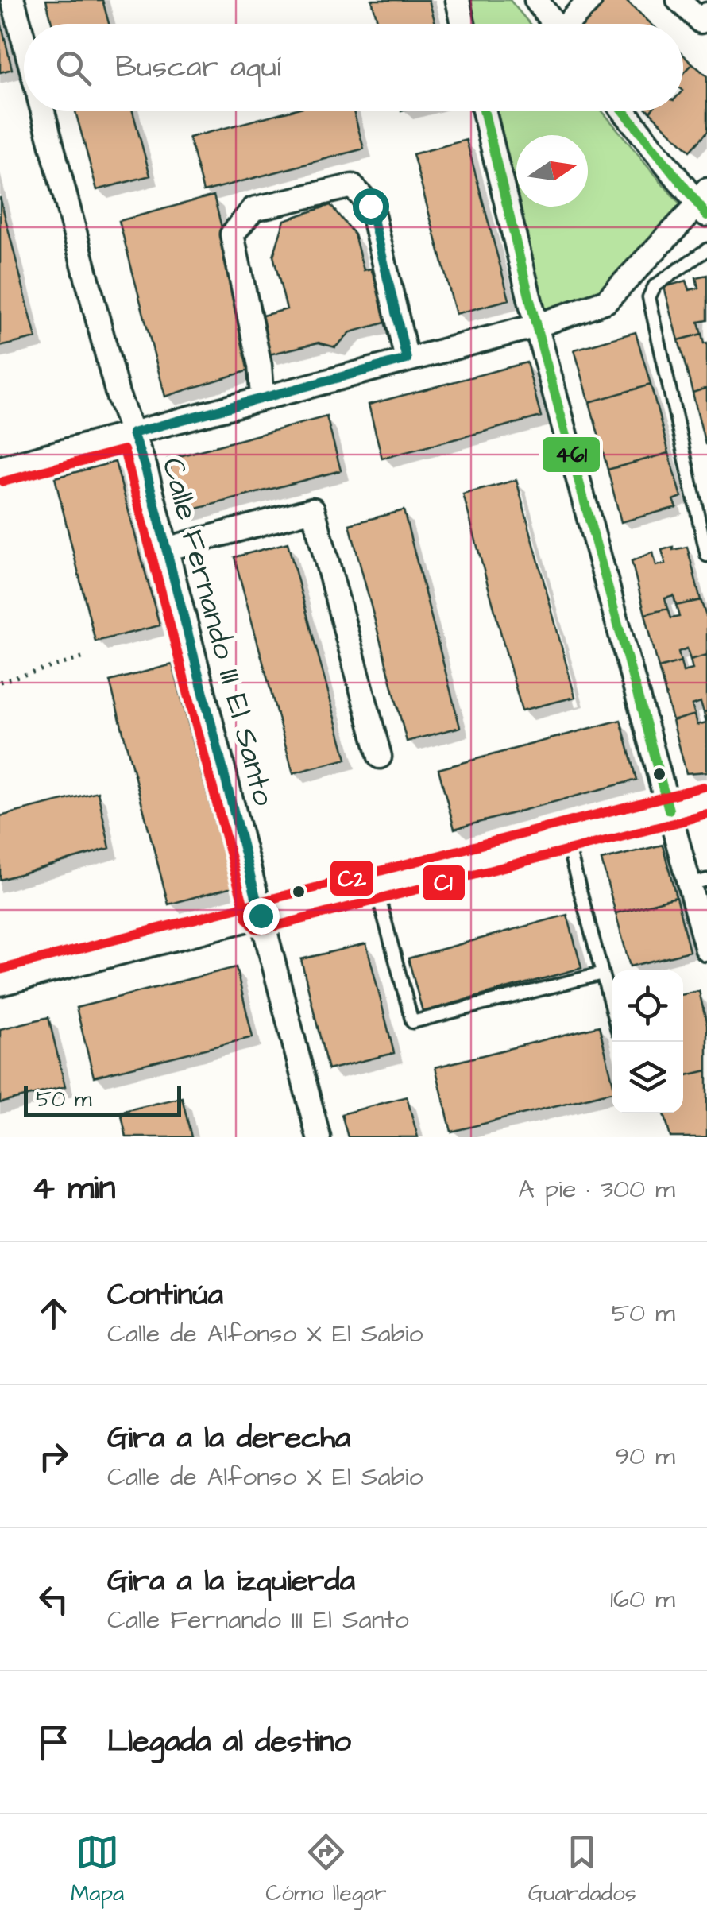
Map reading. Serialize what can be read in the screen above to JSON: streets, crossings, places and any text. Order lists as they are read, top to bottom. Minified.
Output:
{"streets":{"street":["Calle Fernando III El Santo"]},"lines":["transit line 461","transit line C1","transit line C2"],"scale_bar":"50 m","north":"right","page":{"search":"Buscar aquí","scale":"50 m","heading":["4 min","A pie · 300 m"],"list":[["Continúa","Calle de Alfonso X El Sabio","50 m"],["Gira a la derecha","Calle de Alfonso X El Sabio","90 m"],["Gira a la izquierda","Calle Fernando III El Santo","160 m"],"Llegada al destino"],"nav":["Mapa","Cómo llegar","Guardados"]}}
